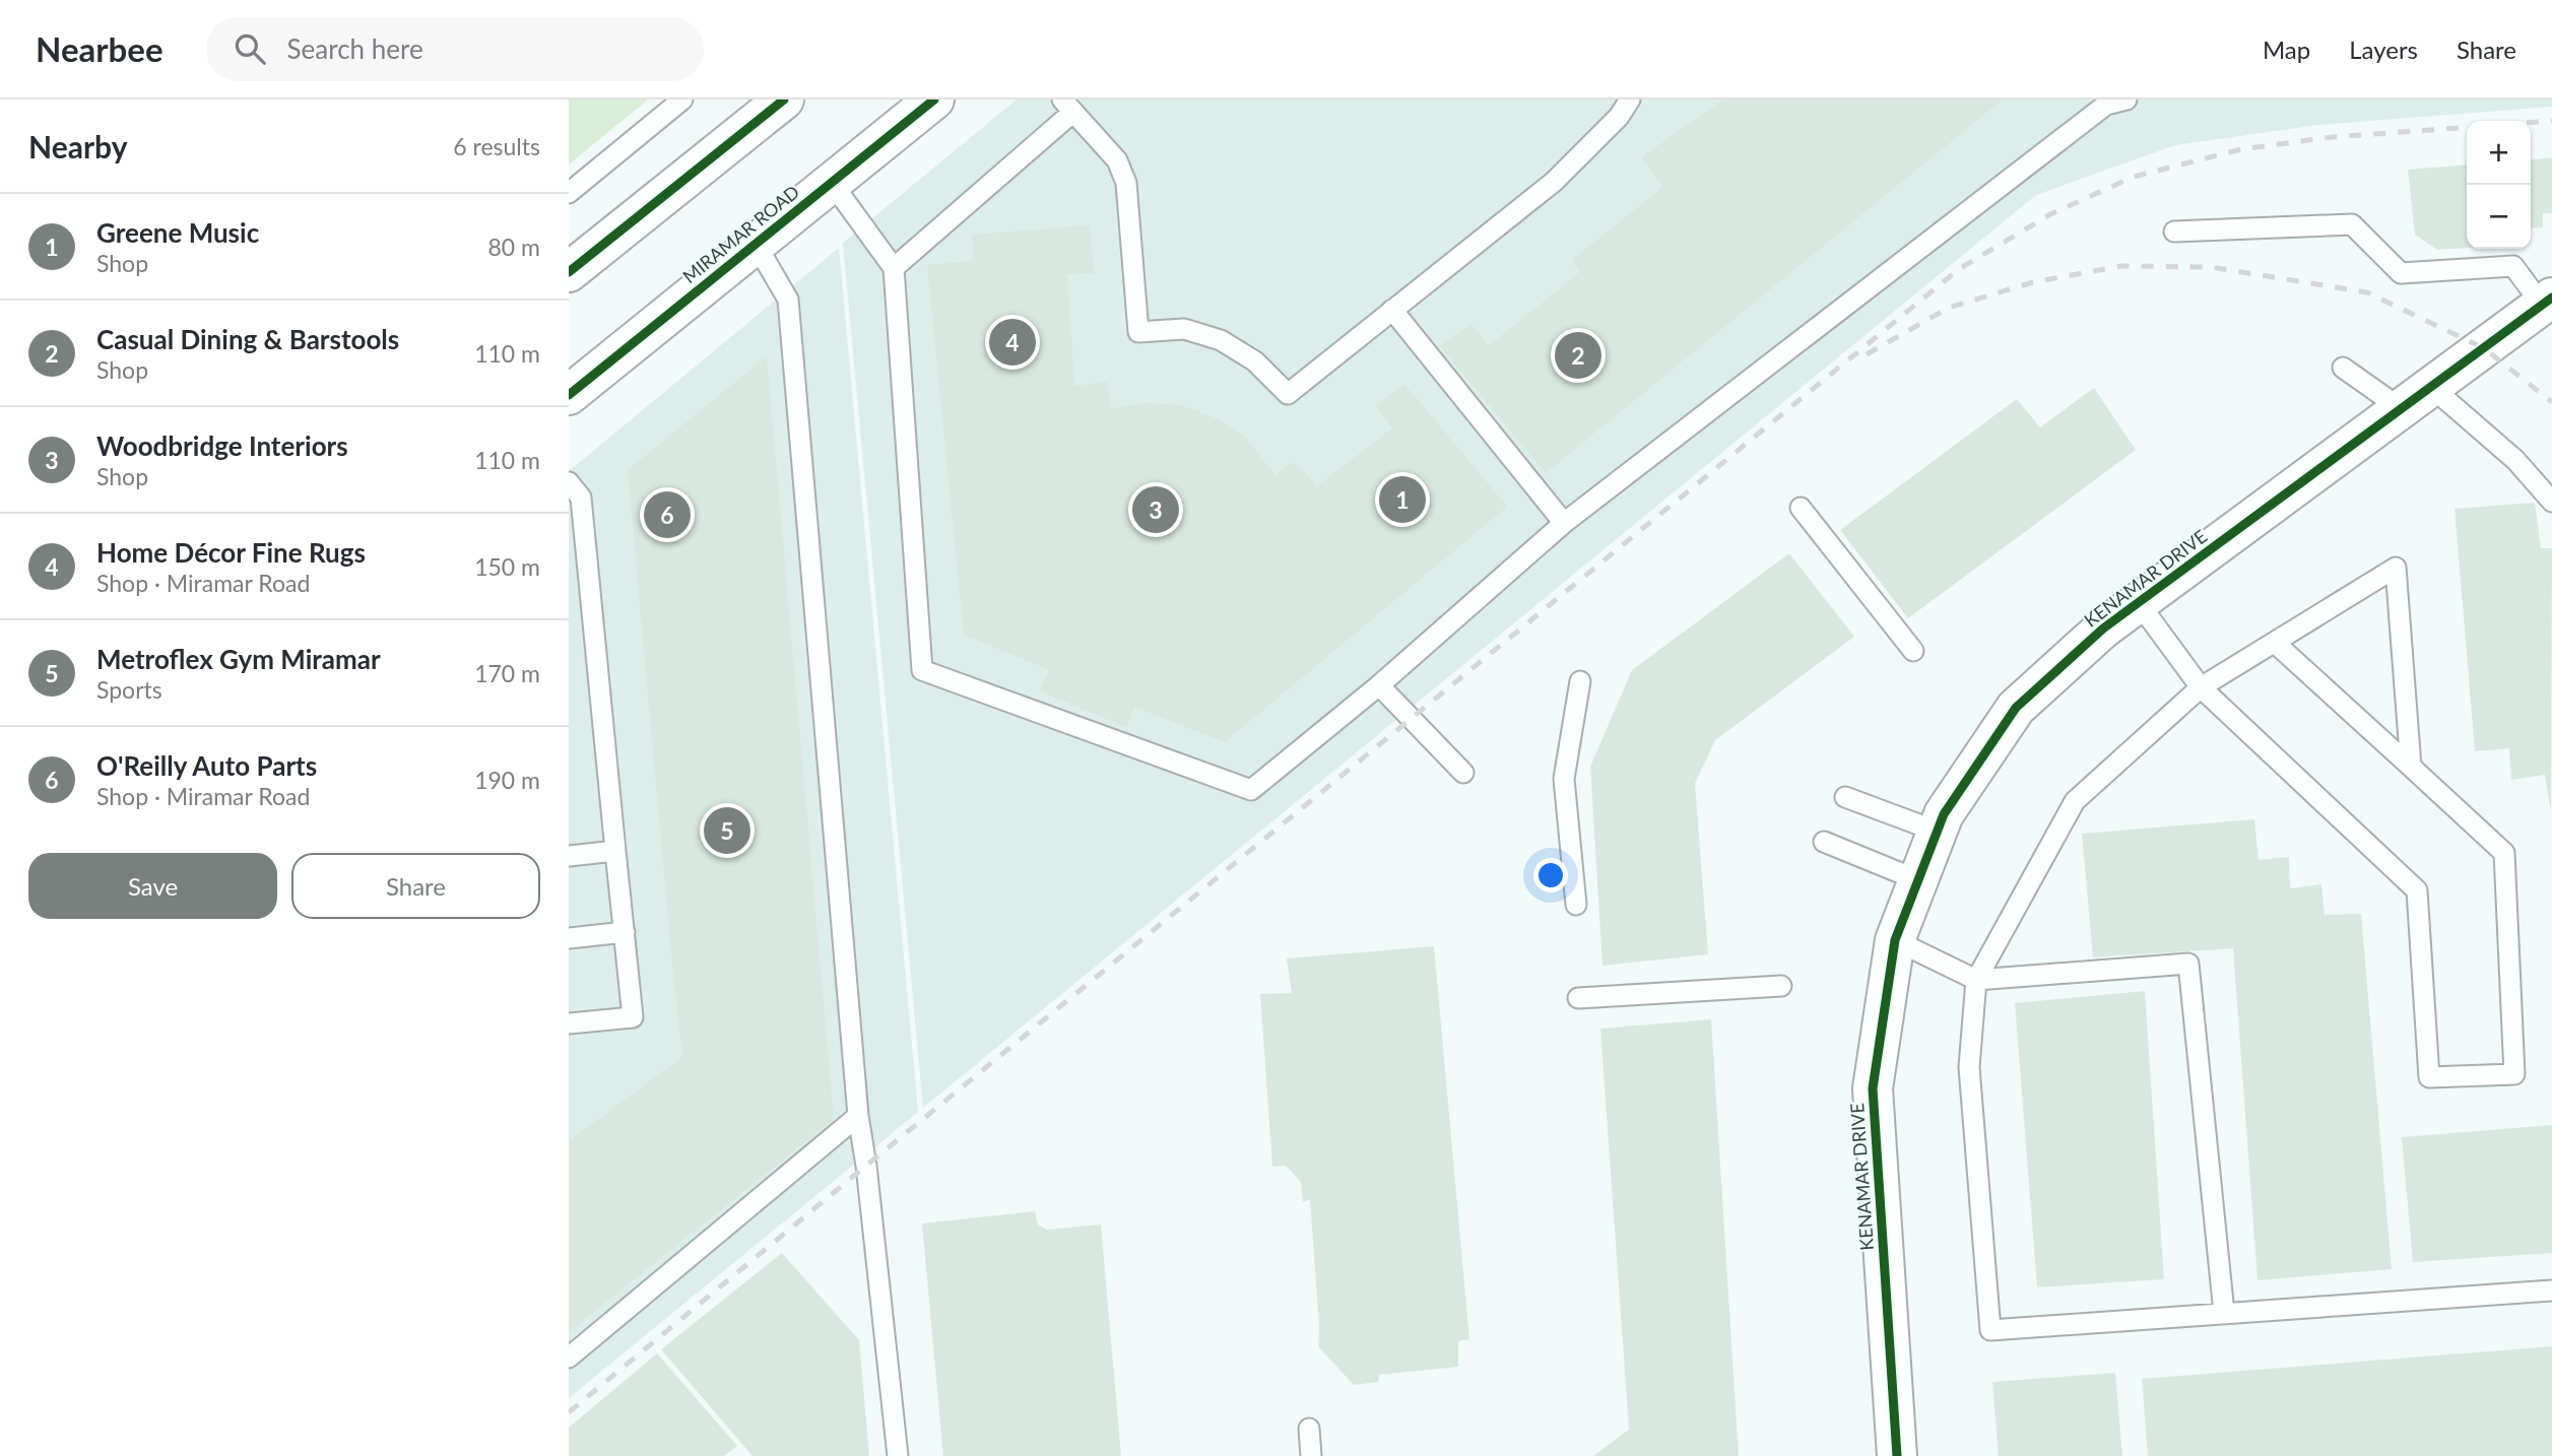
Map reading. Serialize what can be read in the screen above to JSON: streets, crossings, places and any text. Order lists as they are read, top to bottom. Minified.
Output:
{"streets":{"street":["MIRAMAR ROAD","KENAMAR DRIVE"]},"page":{"header":"Nearbee","search":"Search here","nav":["Map","Layers","Share"],"heading":["Nearby","6 results"],"map_buttons":["+","−"],"list":[{"mark":"1","name":"Greene Music","note":"Shop","value":"80 m"},{"mark":"2","name":"Casual Dining & Barstools","note":"Shop","value":"110 m"},{"mark":"3","name":"Woodbridge Interiors","note":"Shop","value":"110 m"},{"mark":"4","name":"Home Décor Fine Rugs","note":"Shop · Miramar Road","value":"150 m"},{"mark":"5","name":"Metroflex Gym Miramar","note":"Sports","value":"170 m"},{"mark":"6","name":"O'Reilly Auto Parts","note":"Shop · Miramar Road","value":"190 m"}],"pins":["4","2","1","3","6","5"],"buttons":["Save","Share"]}}
